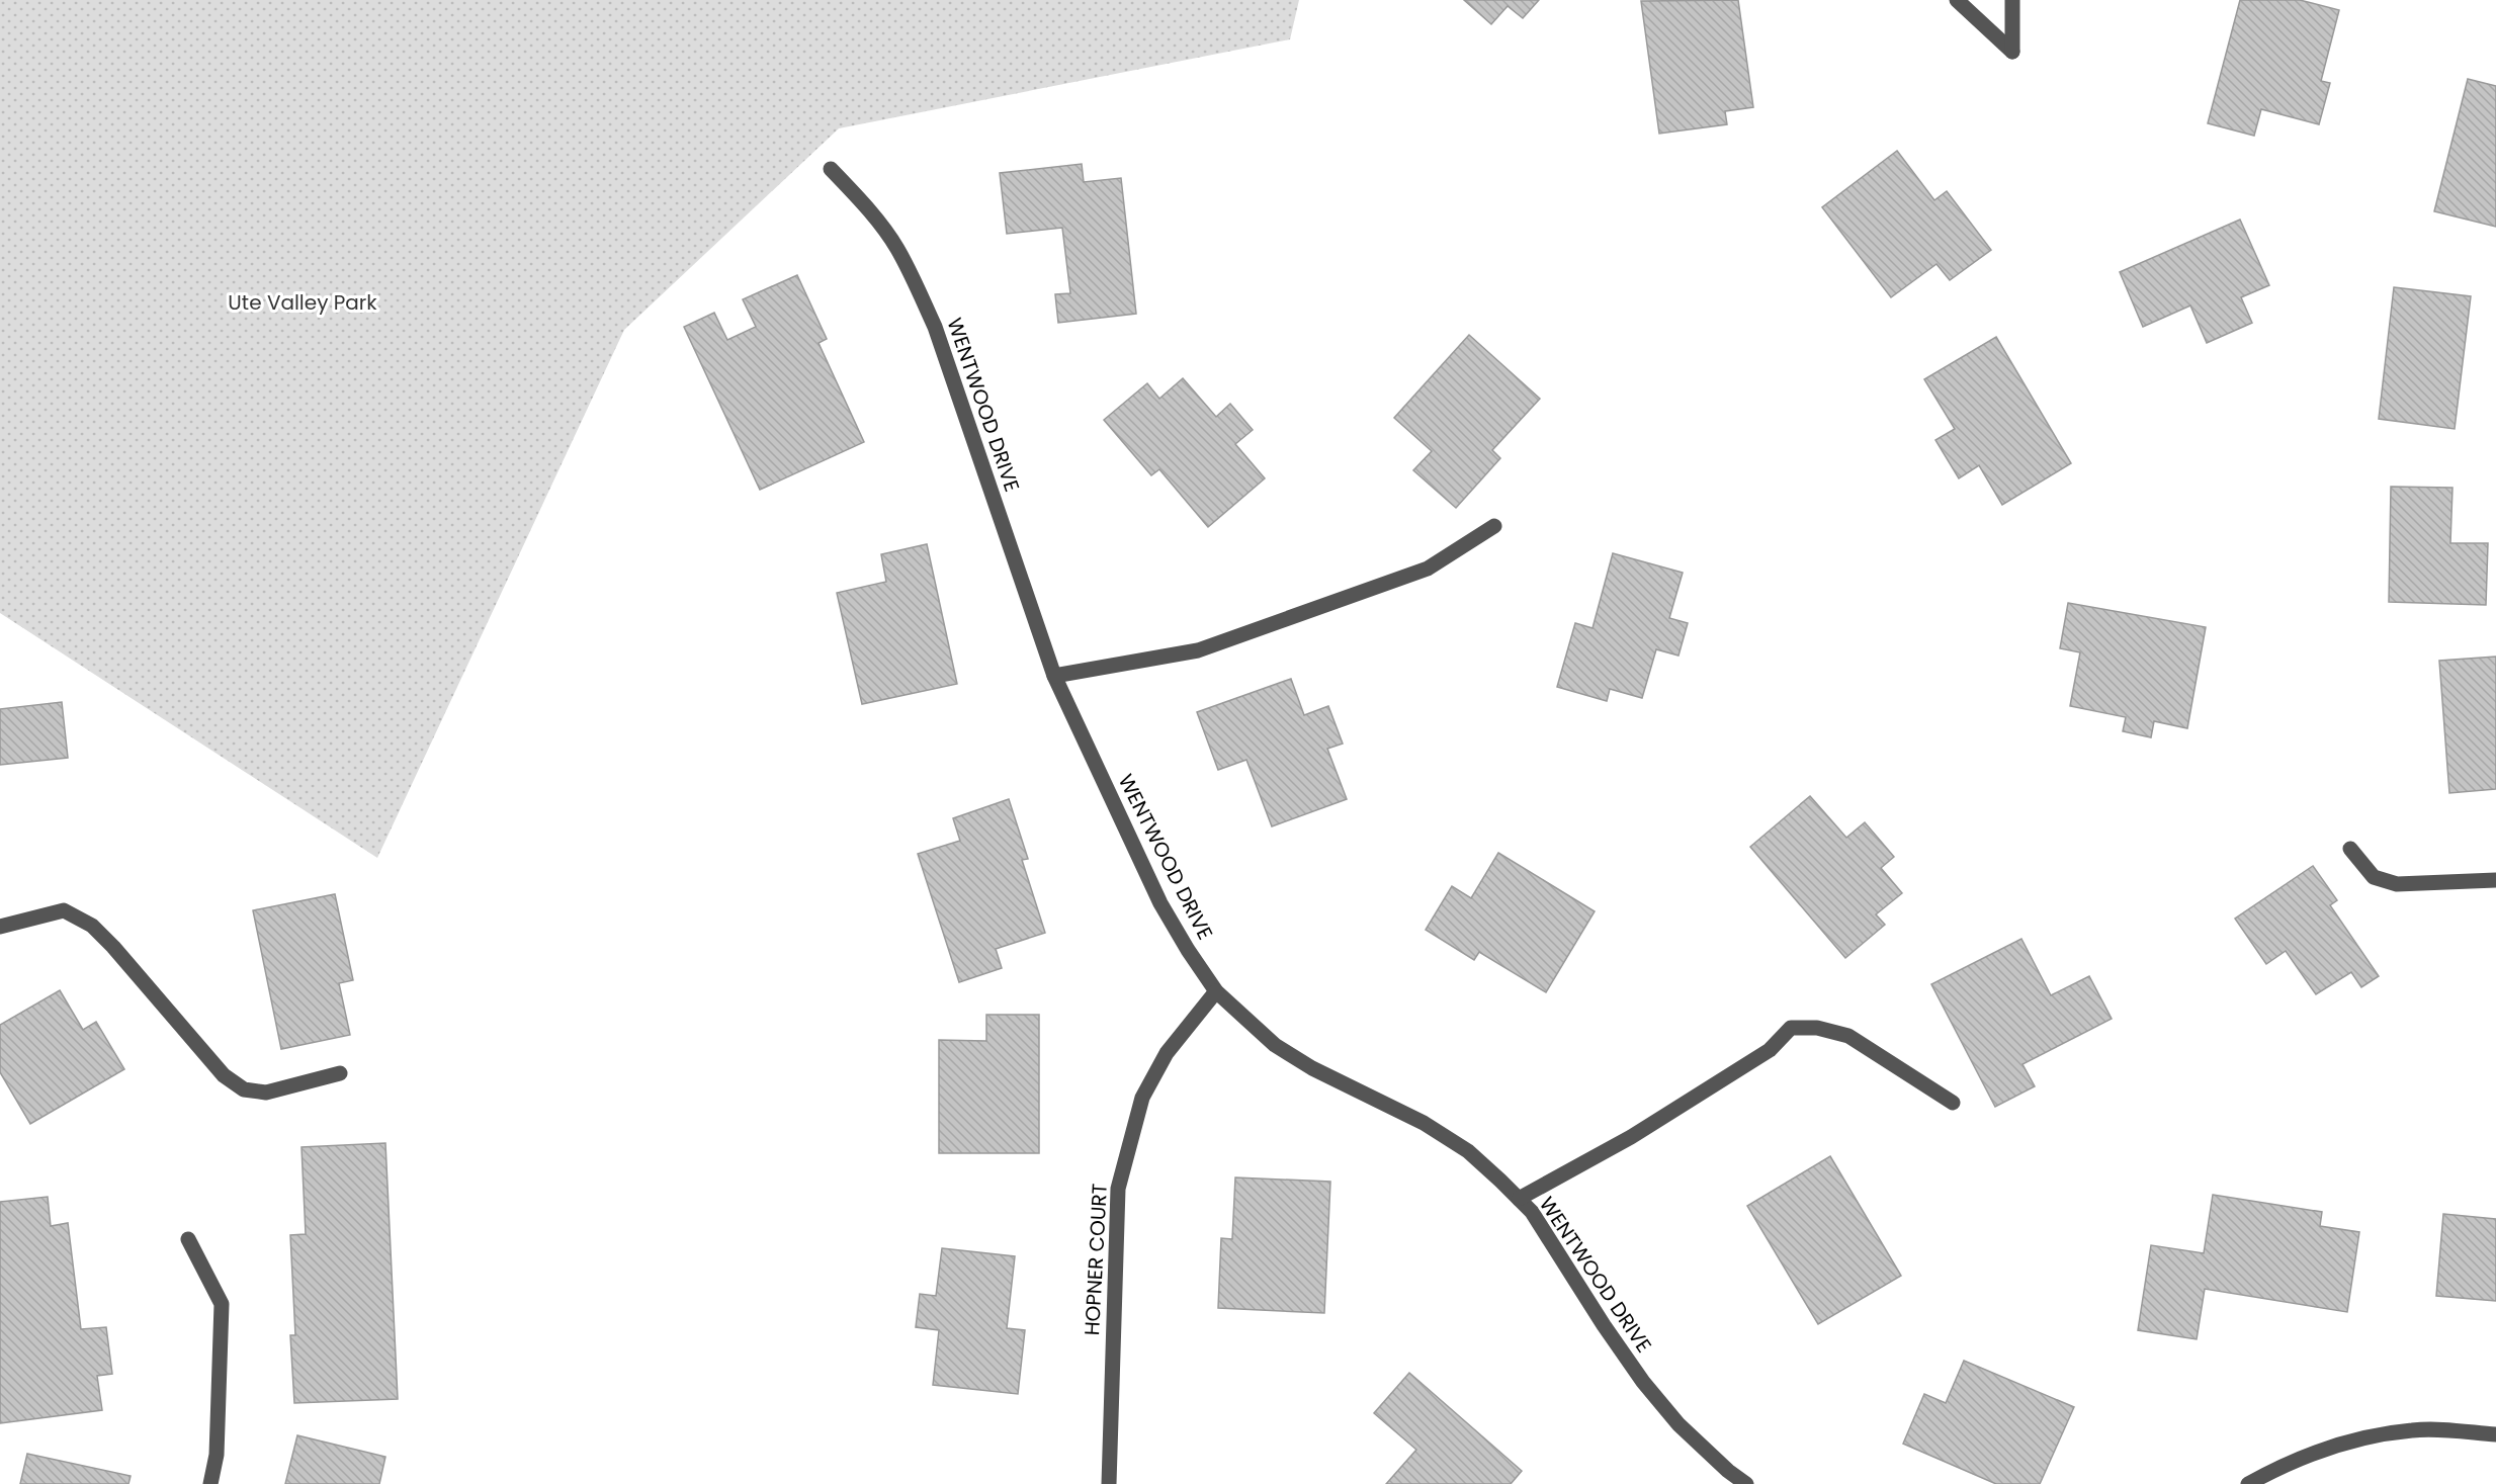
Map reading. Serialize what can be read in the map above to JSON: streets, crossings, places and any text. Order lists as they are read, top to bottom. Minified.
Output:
{"streets":{"street":["WENTWOOD DRIVE","HOPNER COURT"]},"crossings":[["WENTWOOD DRIVE","HOPNER COURT"]],"parks":["Ute Valley Park"]}
